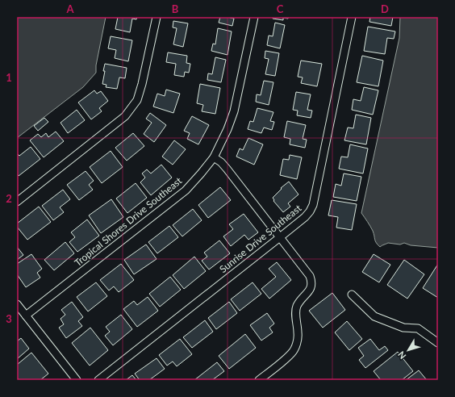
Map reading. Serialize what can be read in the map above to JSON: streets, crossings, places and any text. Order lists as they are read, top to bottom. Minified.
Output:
{"streets":{"street":["Tropical Shores Drive Southeast","Sunrise Drive Southeast"]},"north":"bottom left","grid":{"columns":["A","B","C","D"],"rows":["1","2","3"]}}
